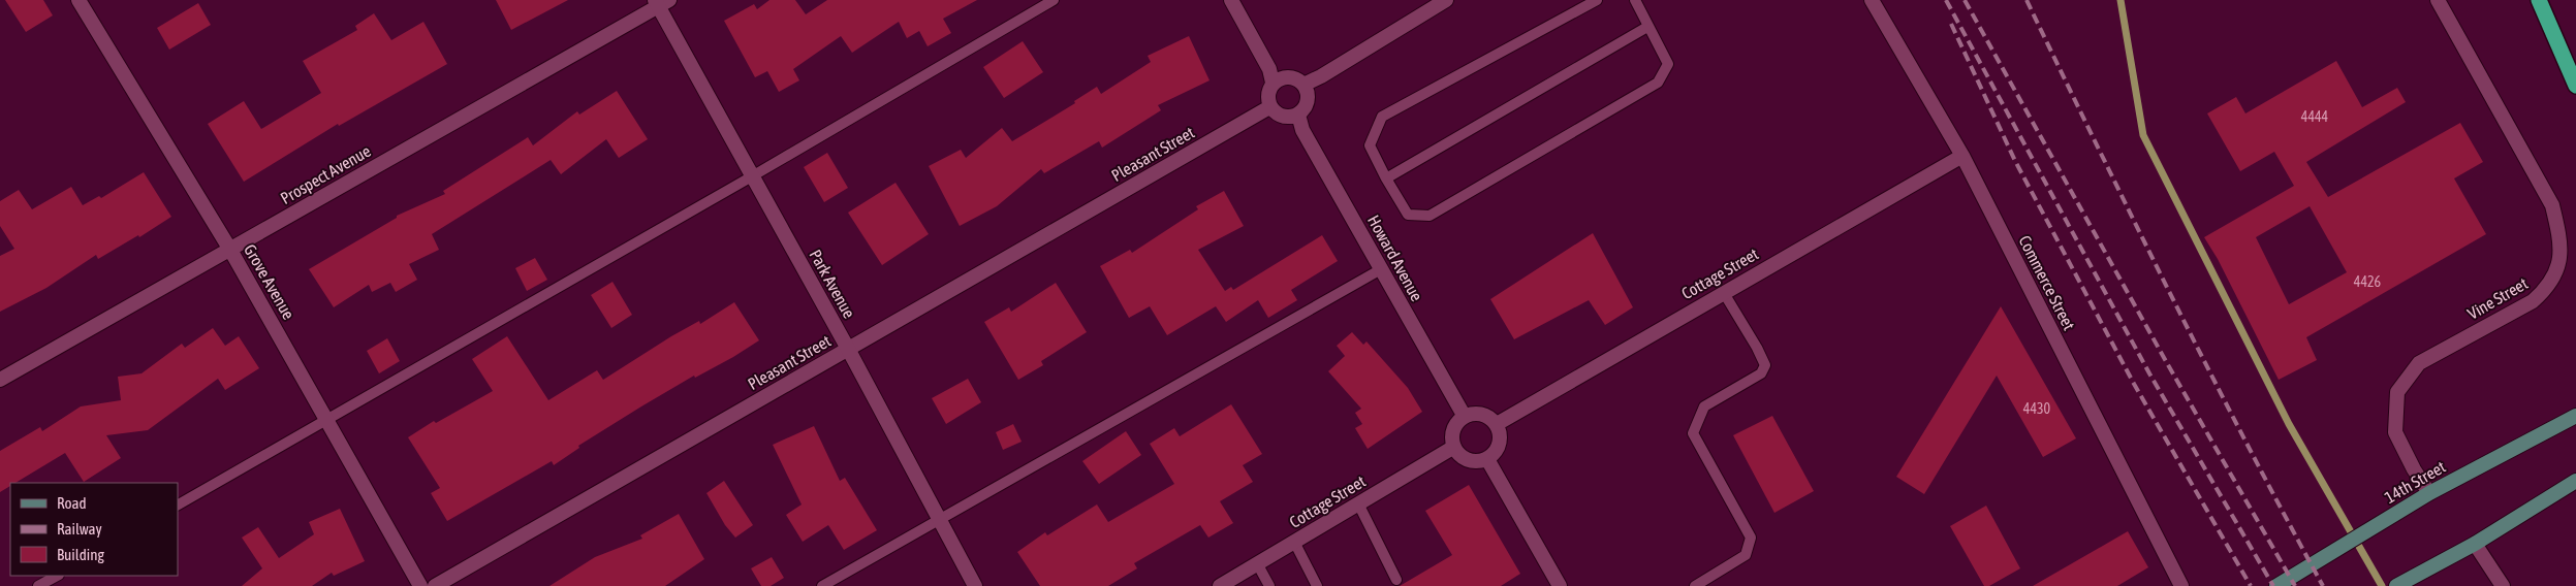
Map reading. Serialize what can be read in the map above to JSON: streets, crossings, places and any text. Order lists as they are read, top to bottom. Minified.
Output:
{"streets":{"main road":["14th Street"],"street":["Pleasant Street","Prospect Avenue","Howard Avenue","Cottage Street","Grove Avenue","Commerce Street","Park Avenue","Vine Street"]},"crossings":[["Pleasant Street","Howard Avenue"],["Pleasant Street","Park Avenue"],["Prospect Avenue","Grove Avenue"],["Prospect Avenue","Park Avenue"],["Howard Avenue","Cottage Street"],["Cottage Street","Commerce Street"],["Vine Street","14th Street"]],"house_numbers":["4444","4426","4430"],"legend":["Road","Railway","Building"]}
